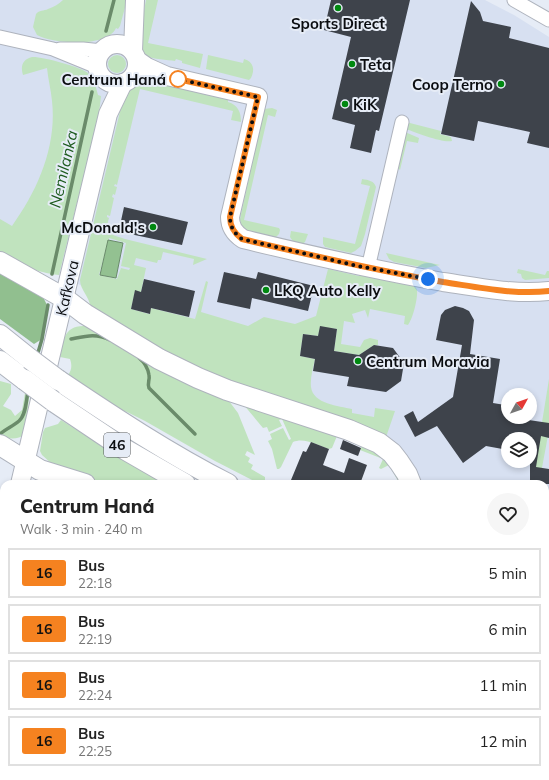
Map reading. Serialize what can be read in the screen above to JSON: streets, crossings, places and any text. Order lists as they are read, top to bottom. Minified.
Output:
{"streets":{"main road":["46"],"street":["Kafkova"]},"water":["Nemilanka"],"places":["Sports Direct","Teta","Centrum Haná","Coop Terno","KiK","McDonald's","LKQ Auto Kelly","Centrum Moravia"],"lines":["bus line 16"],"north":"top right","page":{"heading":["Centrum Haná","Walk · 3 min · 240 m"],"list":[{"mark":"16","name":"Bus","note":"22:18","value":"5 min"},{"mark":"16","name":"Bus","note":"22:19","value":"6 min"},{"mark":"16","name":"Bus","note":"22:24","value":"11 min"},{"mark":"16","name":"Bus","note":"22:25","value":"12 min"}]}}
